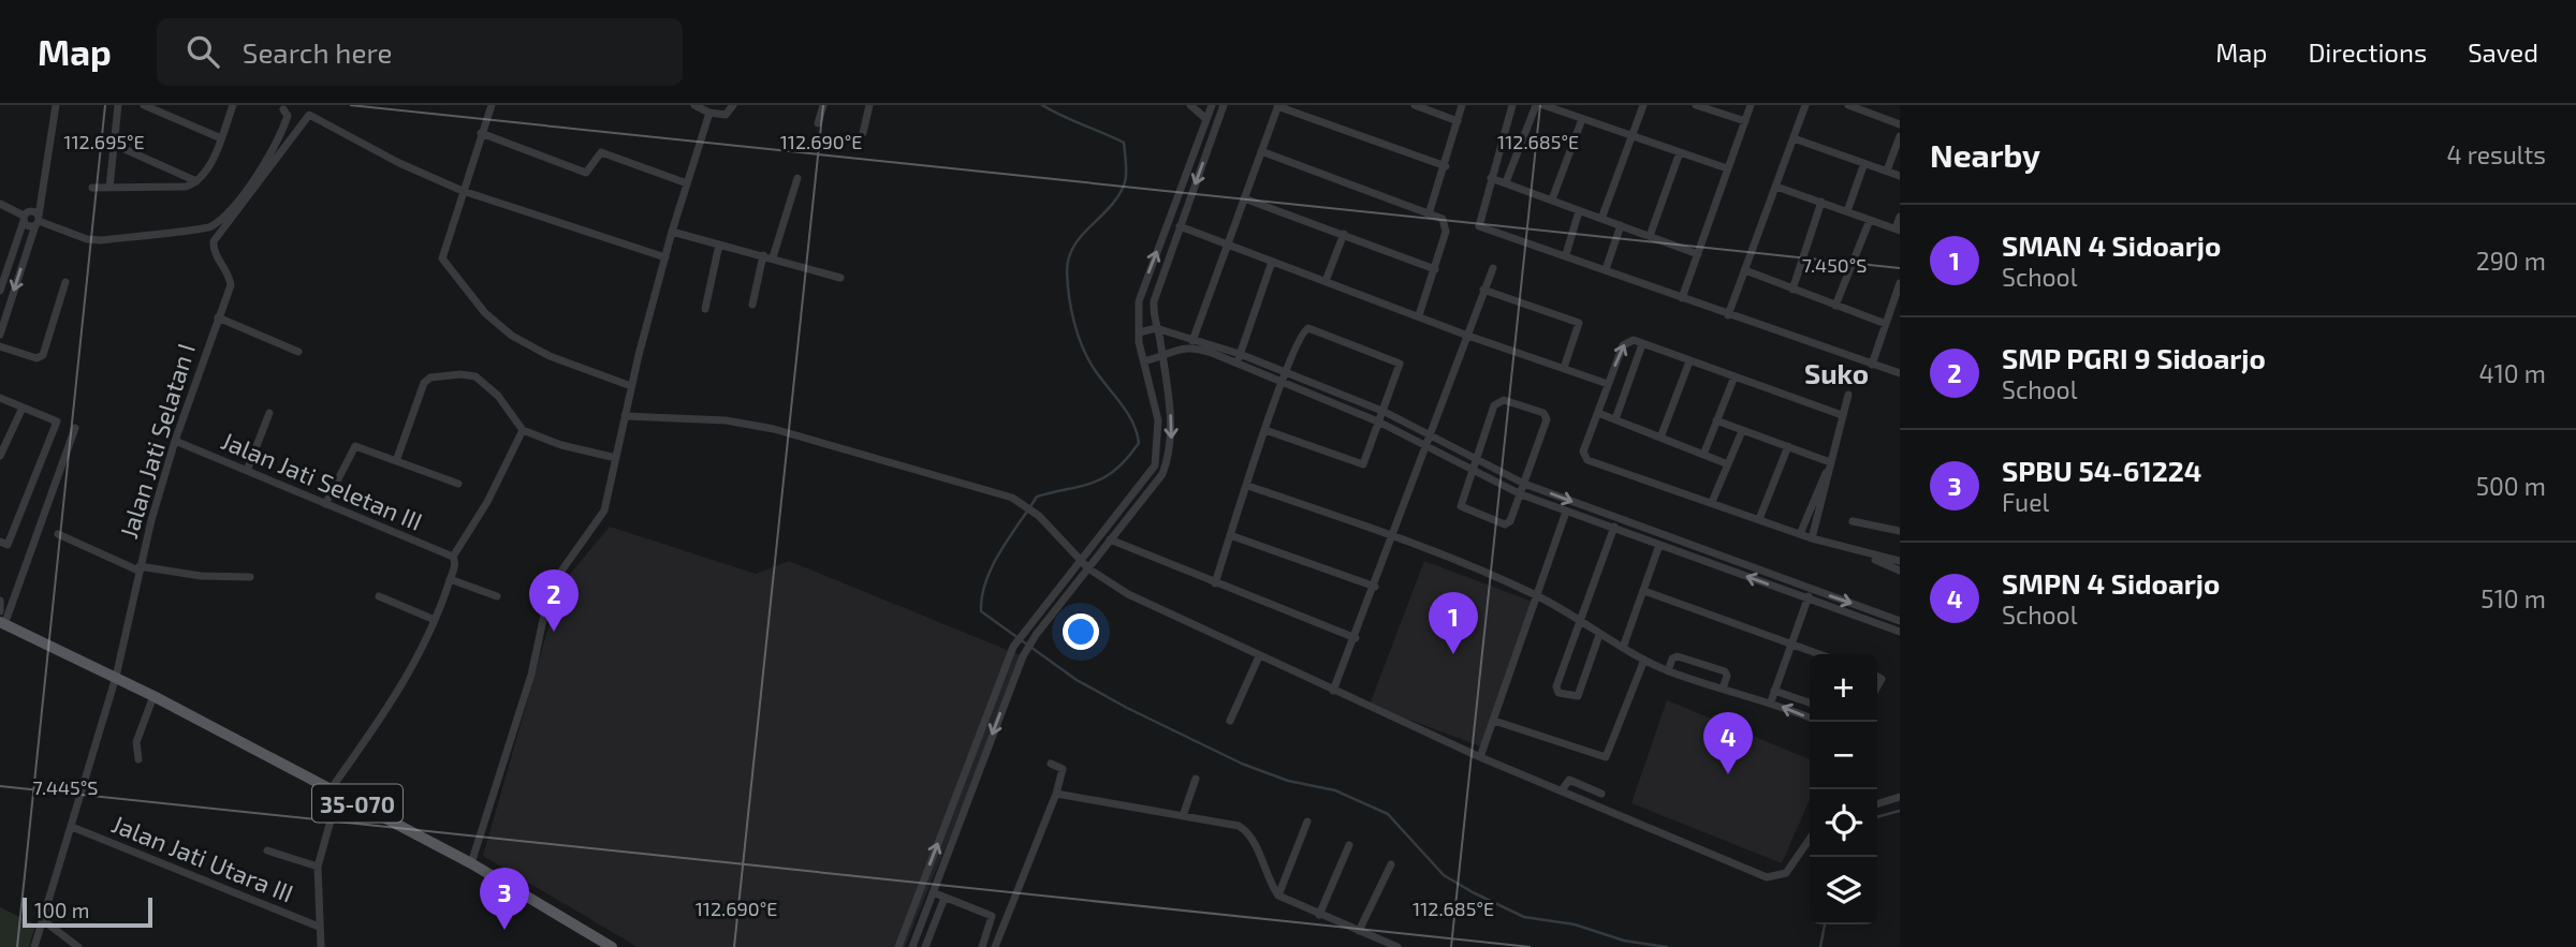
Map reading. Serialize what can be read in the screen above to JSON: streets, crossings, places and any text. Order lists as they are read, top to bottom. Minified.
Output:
{"streets":{"main road":["35-070"],"street":["Jalan Jati Selatan I","Jalan Jati Seletan III","Jalan Jati Utara III"]},"crossings":[["Jalan Jati Selatan I","Jalan Jati Seletan III"],["Jalan Jati Selatan I","35-070"],["Jalan Jati Selatan I","Jalan Jati Utara III"]],"districts":["Suko"],"scale_bar":"100 m","page":{"header":"Map","search":"Search here","nav":["Map","Directions","Saved"],"heading":["Nearby","4 results"],"list":[{"mark":"1","name":"SMAN 4 Sidoarjo","note":"School","value":"290 m"},{"mark":"2","name":"SMP PGRI 9 Sidoarjo","note":"School","value":"410 m"},{"mark":"3","name":"SPBU 54-61224","note":"Fuel","value":"500 m"},{"mark":"4","name":"SMPN 4 Sidoarjo","note":"School","value":"510 m"}],"pins":["2","1","4","3"],"map_buttons":["+","−"],"scale":"100 m"},"coordinates":["112.695°E","112.690°E","112.685°E","7.450°S","7.445°S"]}
